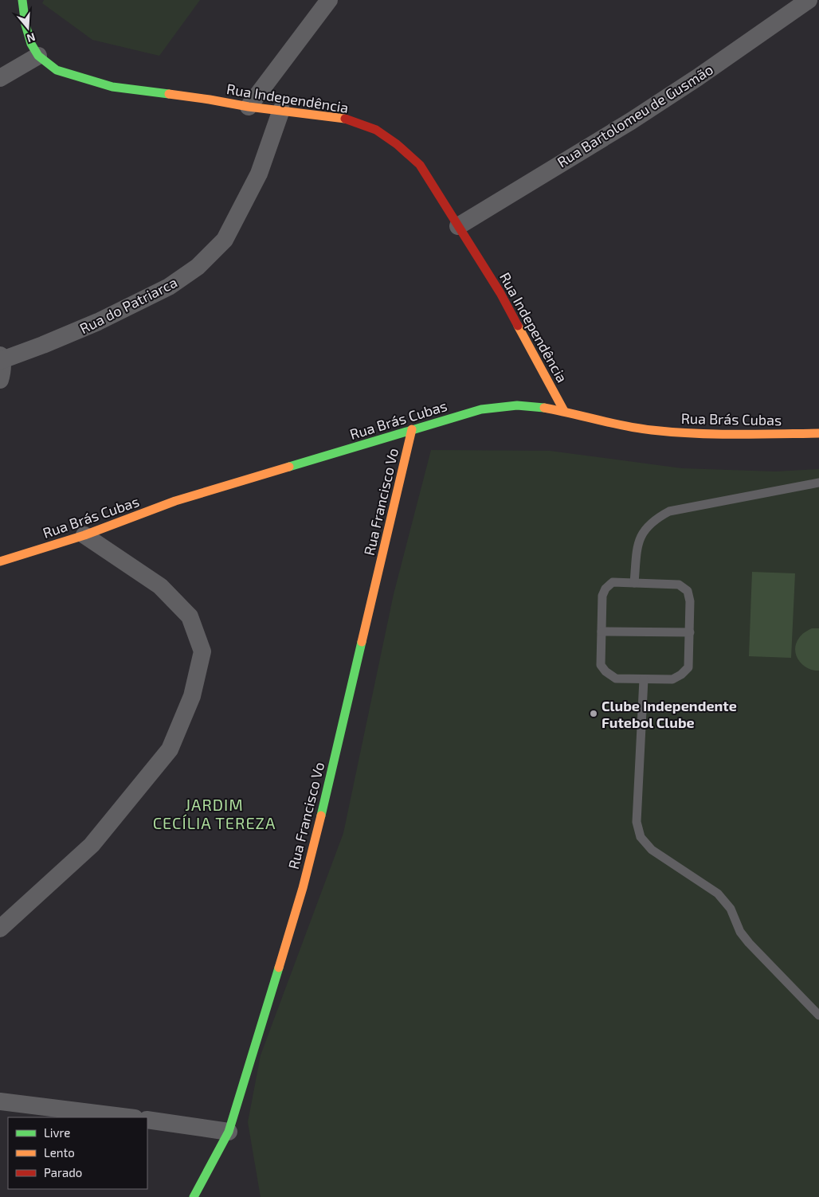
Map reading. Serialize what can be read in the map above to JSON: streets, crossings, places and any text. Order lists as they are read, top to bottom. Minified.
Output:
{"streets":{"street":["Rua Independência","Rua Bartolomeu de Gusmão","Rua do Patriarca","Rua Brás Cubas","Rua Francisco Vo"]},"crossings":[["Rua Independência","Rua Bartolomeu de Gusmão"],["Rua Independência","Rua do Patriarca"],["Rua Independência","Rua Brás Cubas"],["Rua Brás Cubas","Rua Francisco Vo"]],"districts":["JARDIM CECÍLIA TEREZA"],"places":["Clube Independente Futebol Clube"],"legend":["Livre","Lento","Parado"],"north":"bottom"}
